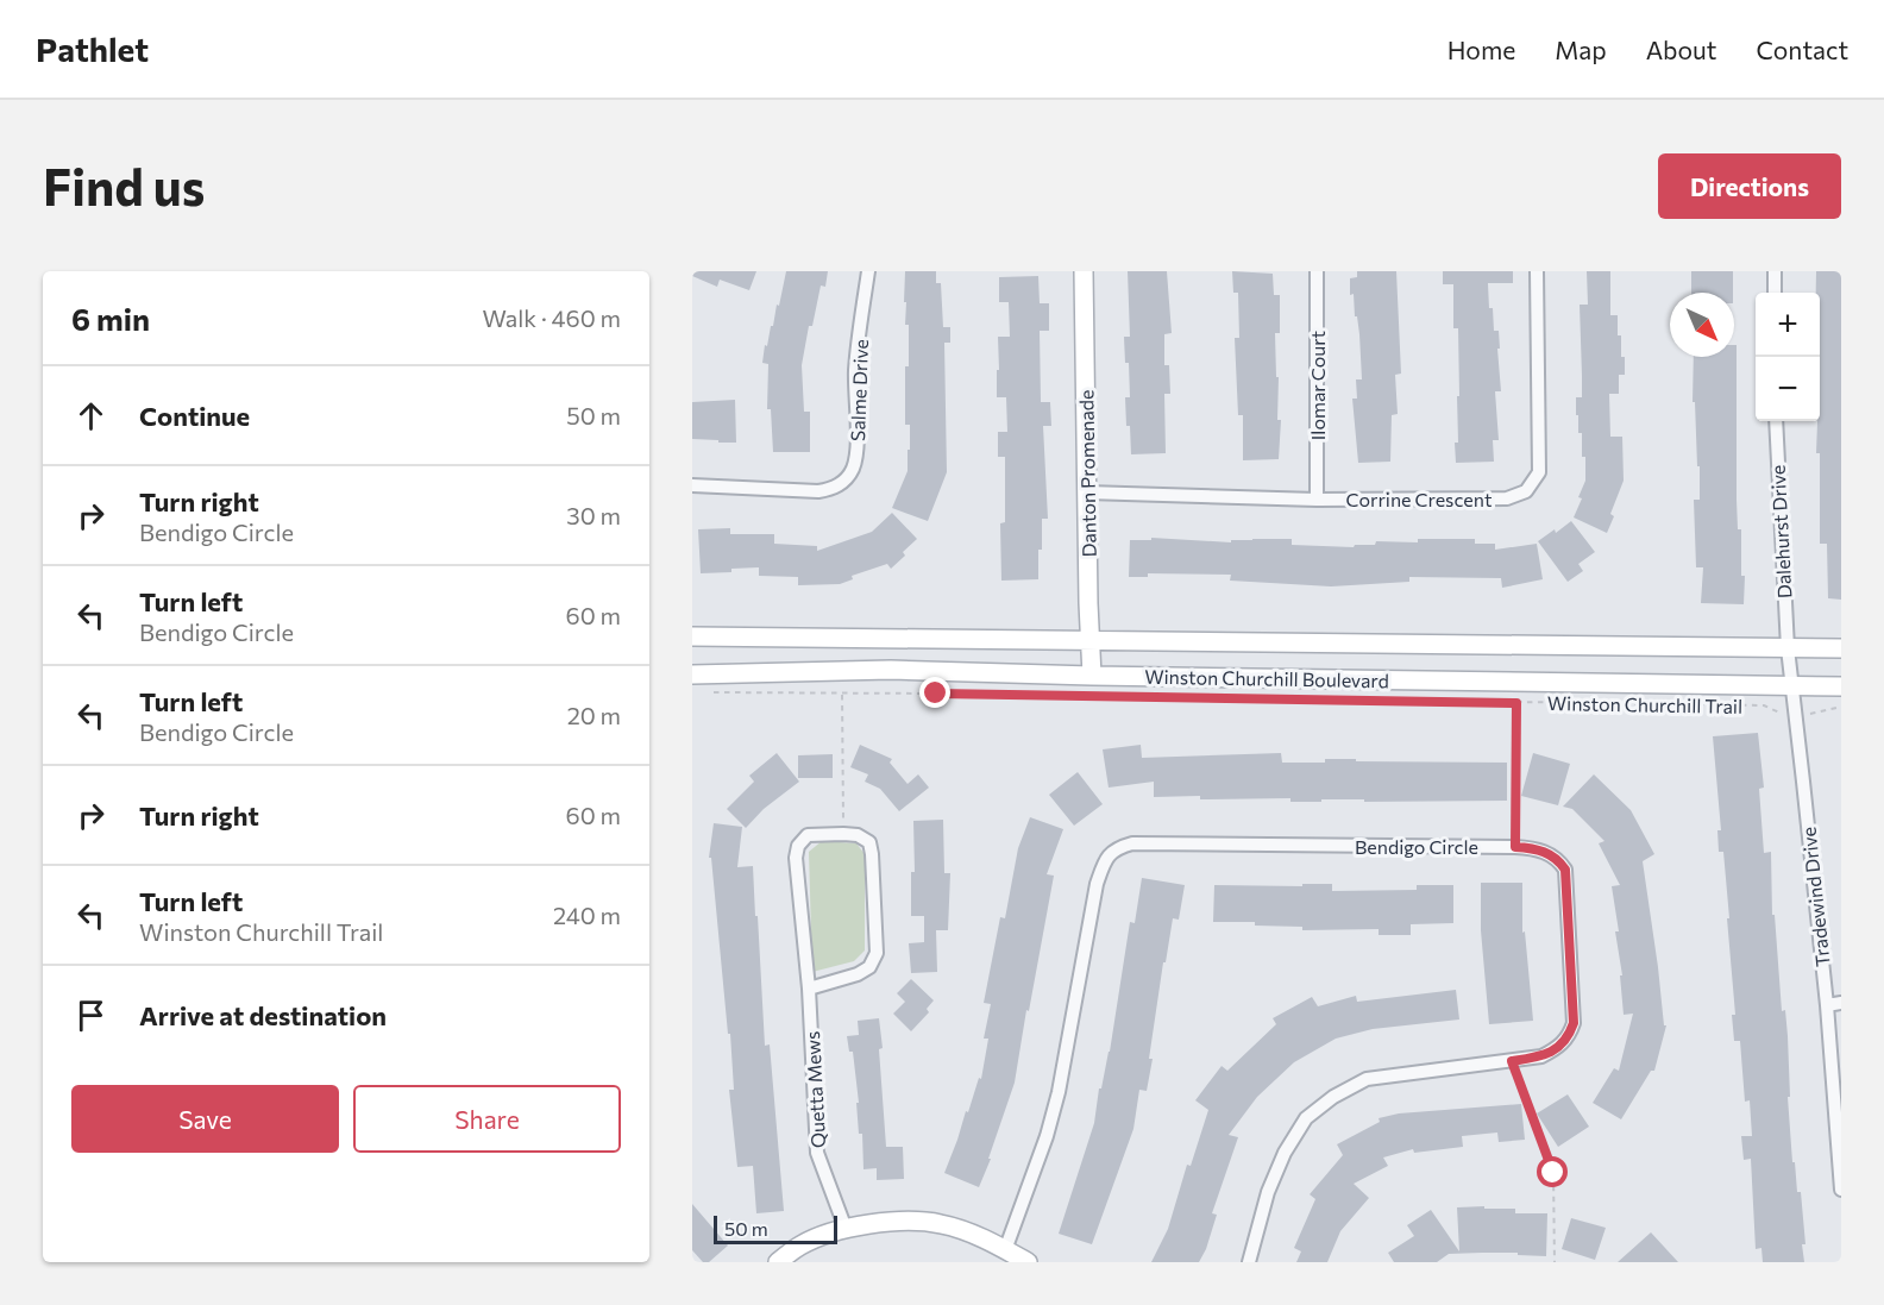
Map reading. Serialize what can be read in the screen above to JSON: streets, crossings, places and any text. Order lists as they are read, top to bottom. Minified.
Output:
{"streets":{"main road":["Danton Promenade","Winston Churchill Boulevard"],"street":["Ilomar Court","Salme Drive","Corrine Crescent","Dalehurst Drive","Bendigo Circle","Tradewind Drive","Quetta Mews"],"path":["Winston Churchill Trail"]},"crossings":[["Ilomar Court","Corrine Crescent"],["Danton Promenade","Corrine Crescent"],["Danton Promenade","Winston Churchill Boulevard"],["Dalehurst Drive","Winston Churchill Boulevard"],["Dalehurst Drive","Tradewind Drive"],["Winston Churchill Boulevard","Tradewind Drive"]],"scale_bar":"50 m","north":"bottom right","page":{"header":"Pathlet","nav":["Home","Map","About","Contact"],"buttons":["Directions",["Save","Share"]],"title":"Find us","heading":["6 min","Walk · 460 m"],"map_buttons":["+","−"],"list":[["Continue","50 m"],["Turn right","Bendigo Circle","30 m"],["Turn left","Bendigo Circle","60 m"],["Turn left","Bendigo Circle","20 m"],["Turn right","60 m"],["Turn left","Winston Churchill Trail","240 m"],"Arrive at destination"],"scale":"50 m"}}
